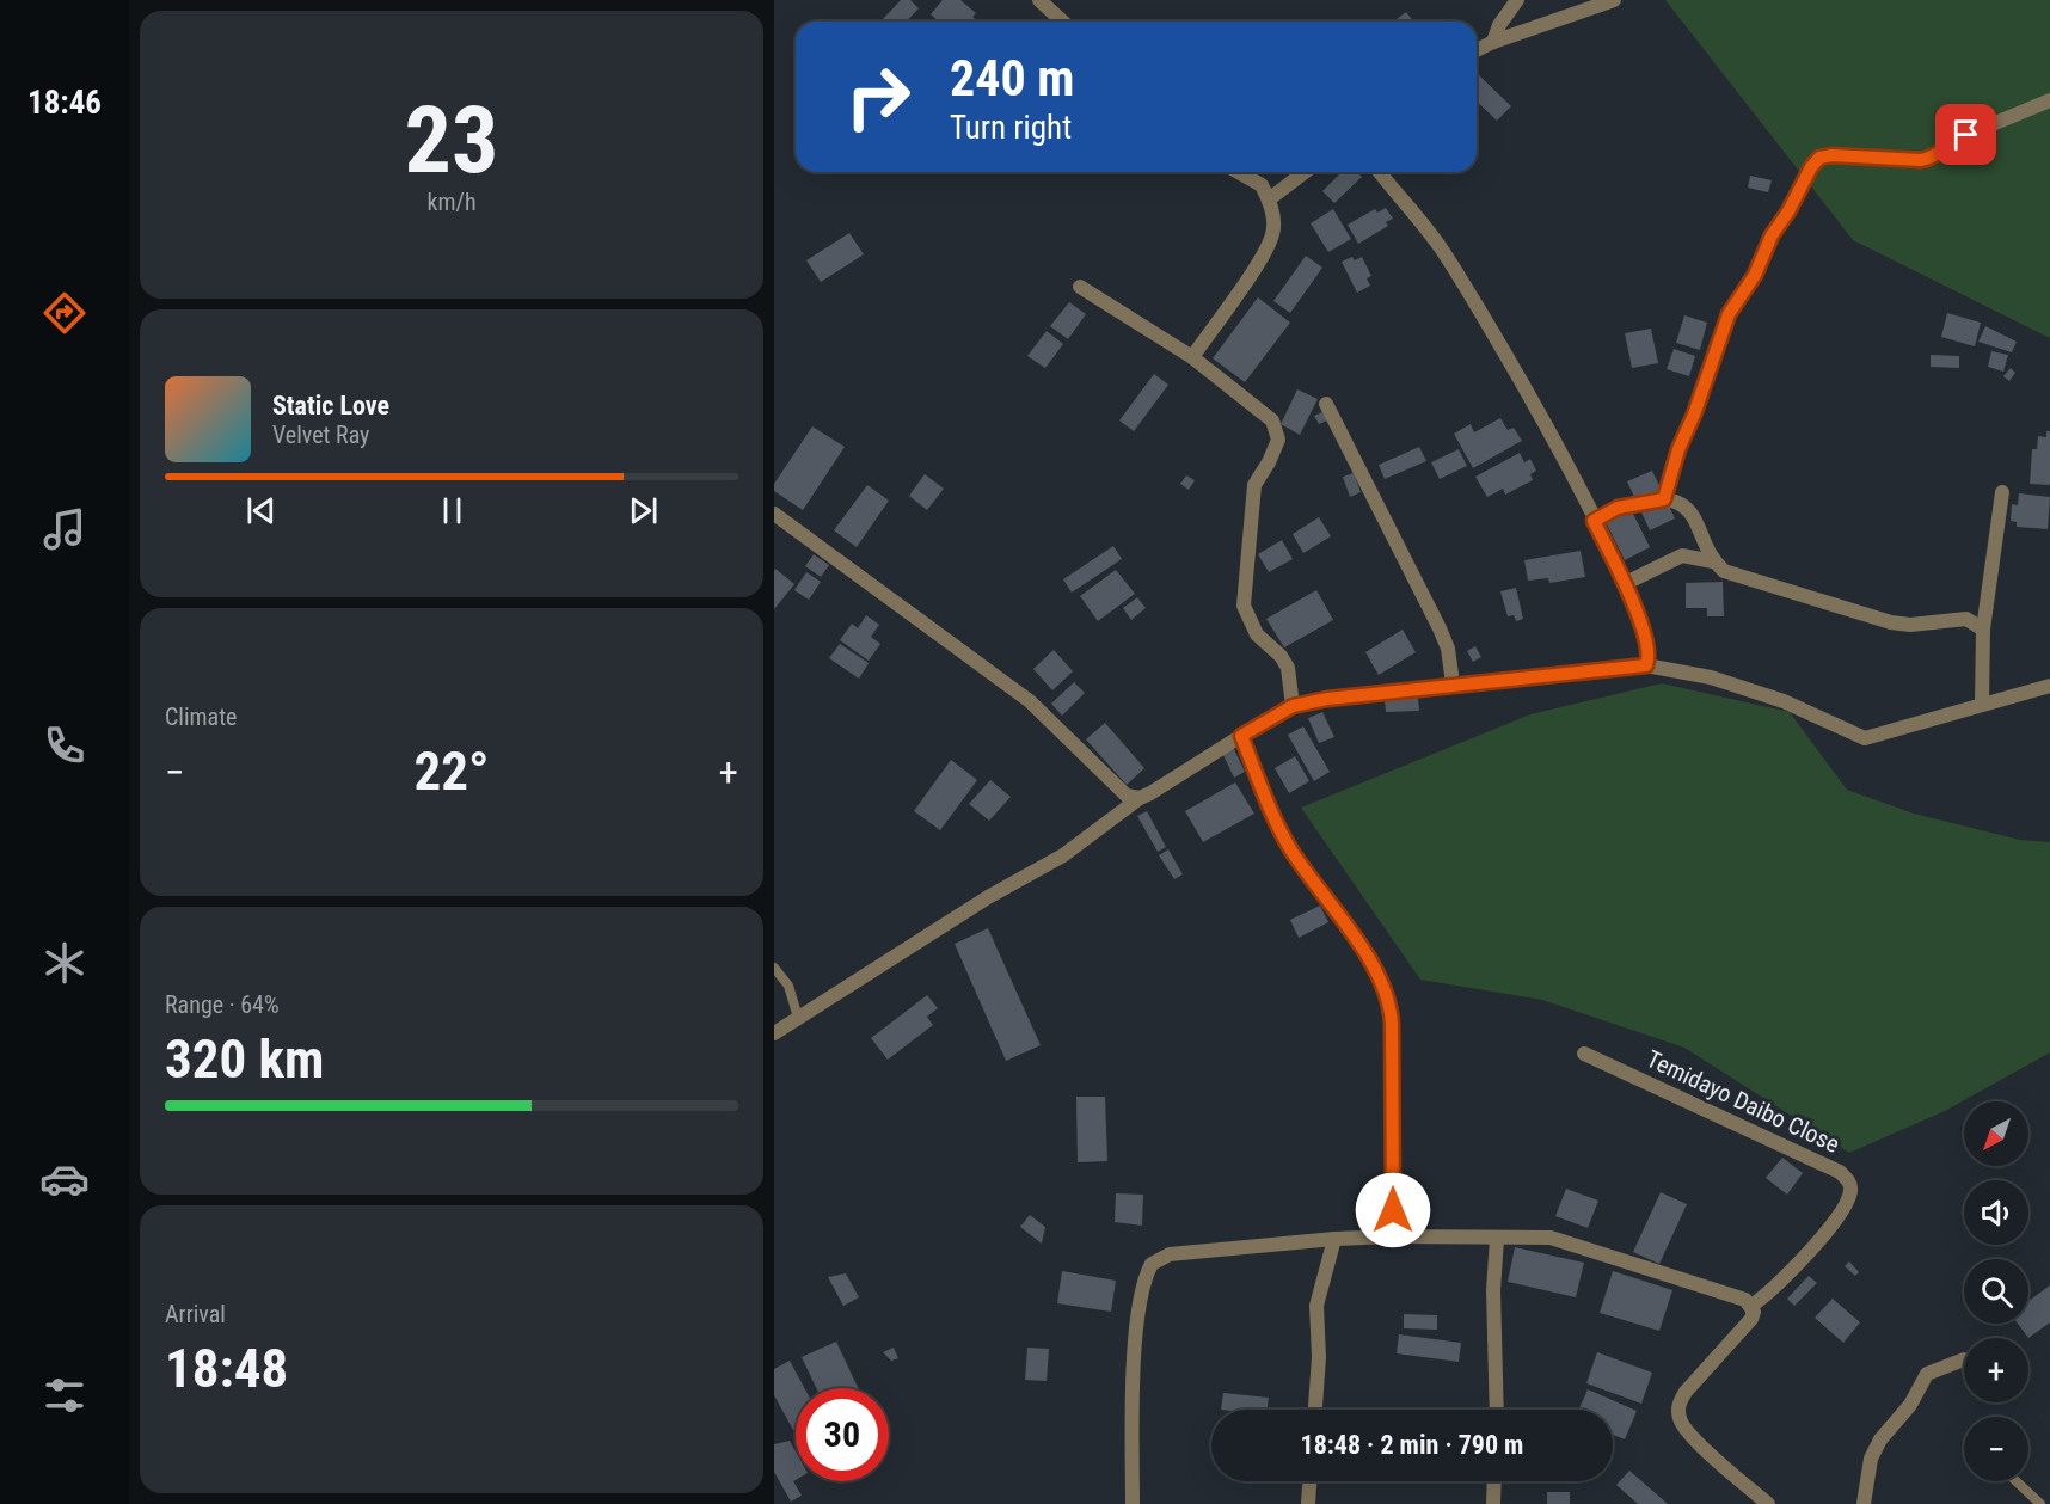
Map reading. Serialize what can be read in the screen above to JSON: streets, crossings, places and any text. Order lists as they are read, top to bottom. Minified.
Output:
{"streets":{"street":["Temidayo Daibo Close"]},"north":"bottom left","page":{"tabs":"18:46","tile":[["23","km/h"],"Climate",["Range · 64%","320 km"],["Arrival","18:48"]],"turn":["240 m","Turn right"],"song":["Static Love","Velvet Ray"],"heat":["−","22°","+"],"map_buttons":["+","−"],"limit":"30","trip":"18:48 · 2 min · 790 m"}}
